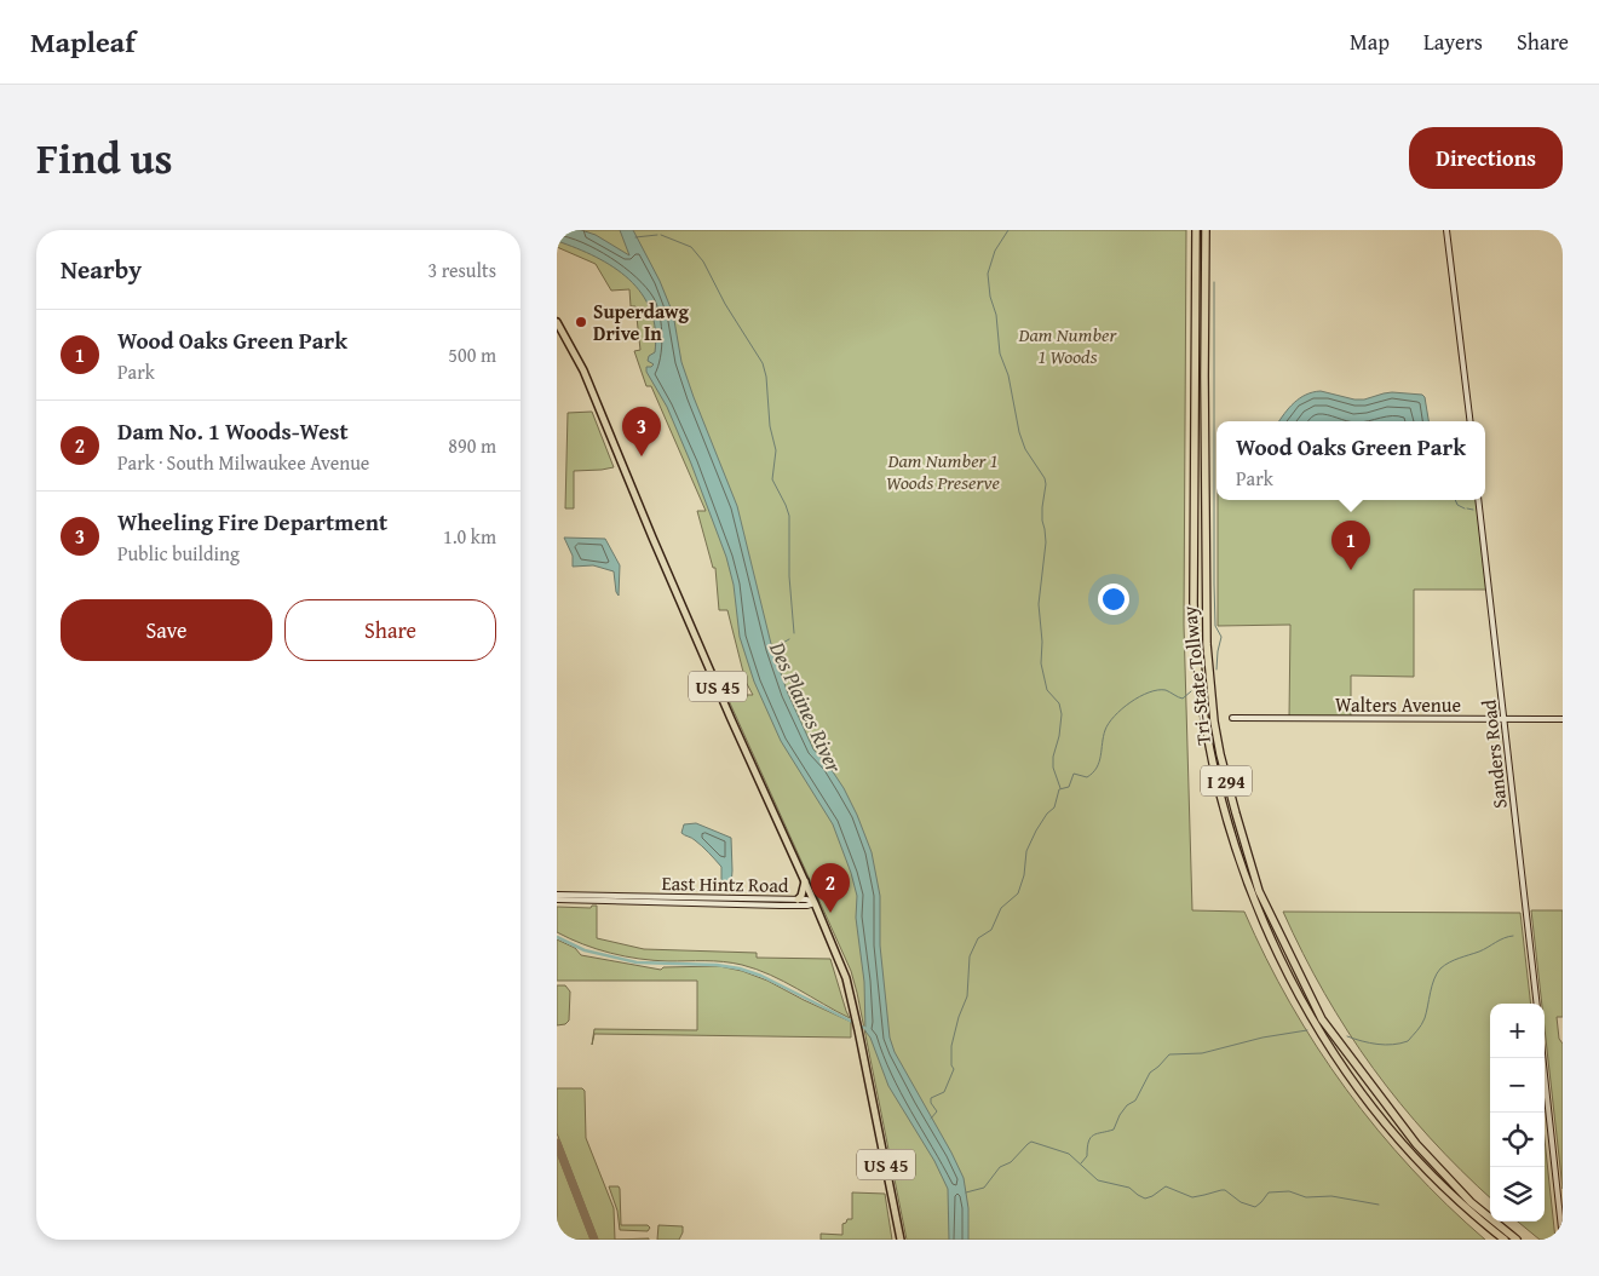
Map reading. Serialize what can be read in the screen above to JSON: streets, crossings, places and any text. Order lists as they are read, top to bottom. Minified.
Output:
{"streets":{"highway":["Tri-State Tollway","I 294"],"main road":["US 45","Walters Avenue","Sanders Road","East Hintz Road"]},"crossings":[["US 45","East Hintz Road"],["Walters Avenue","Sanders Road"]],"water":["Des Plaines River"],"parks":["Dam Number 1 Woods","Dam Number 1 Woods Preserve"],"places":["Superdawg Drive In"],"page":{"header":"Mapleaf","nav":["Map","Layers","Share"],"title":"Find us","buttons":["Directions",["Save","Share"]],"heading":["Nearby","3 results"],"list":[{"mark":"1","name":"Wood Oaks Green Park","note":"Park","value":"500 m"},{"mark":"2","name":"Dam No. 1 Woods-West","note":"Park · South Milwaukee Avenue","value":"890 m"},{"mark":"3","name":"Wheeling Fire Department","note":"Public building","value":"1.0 km"}],"pins":["3","1","2"],"popup":["Wood Oaks Green Park","Park"],"map_buttons":["+","−"]}}
